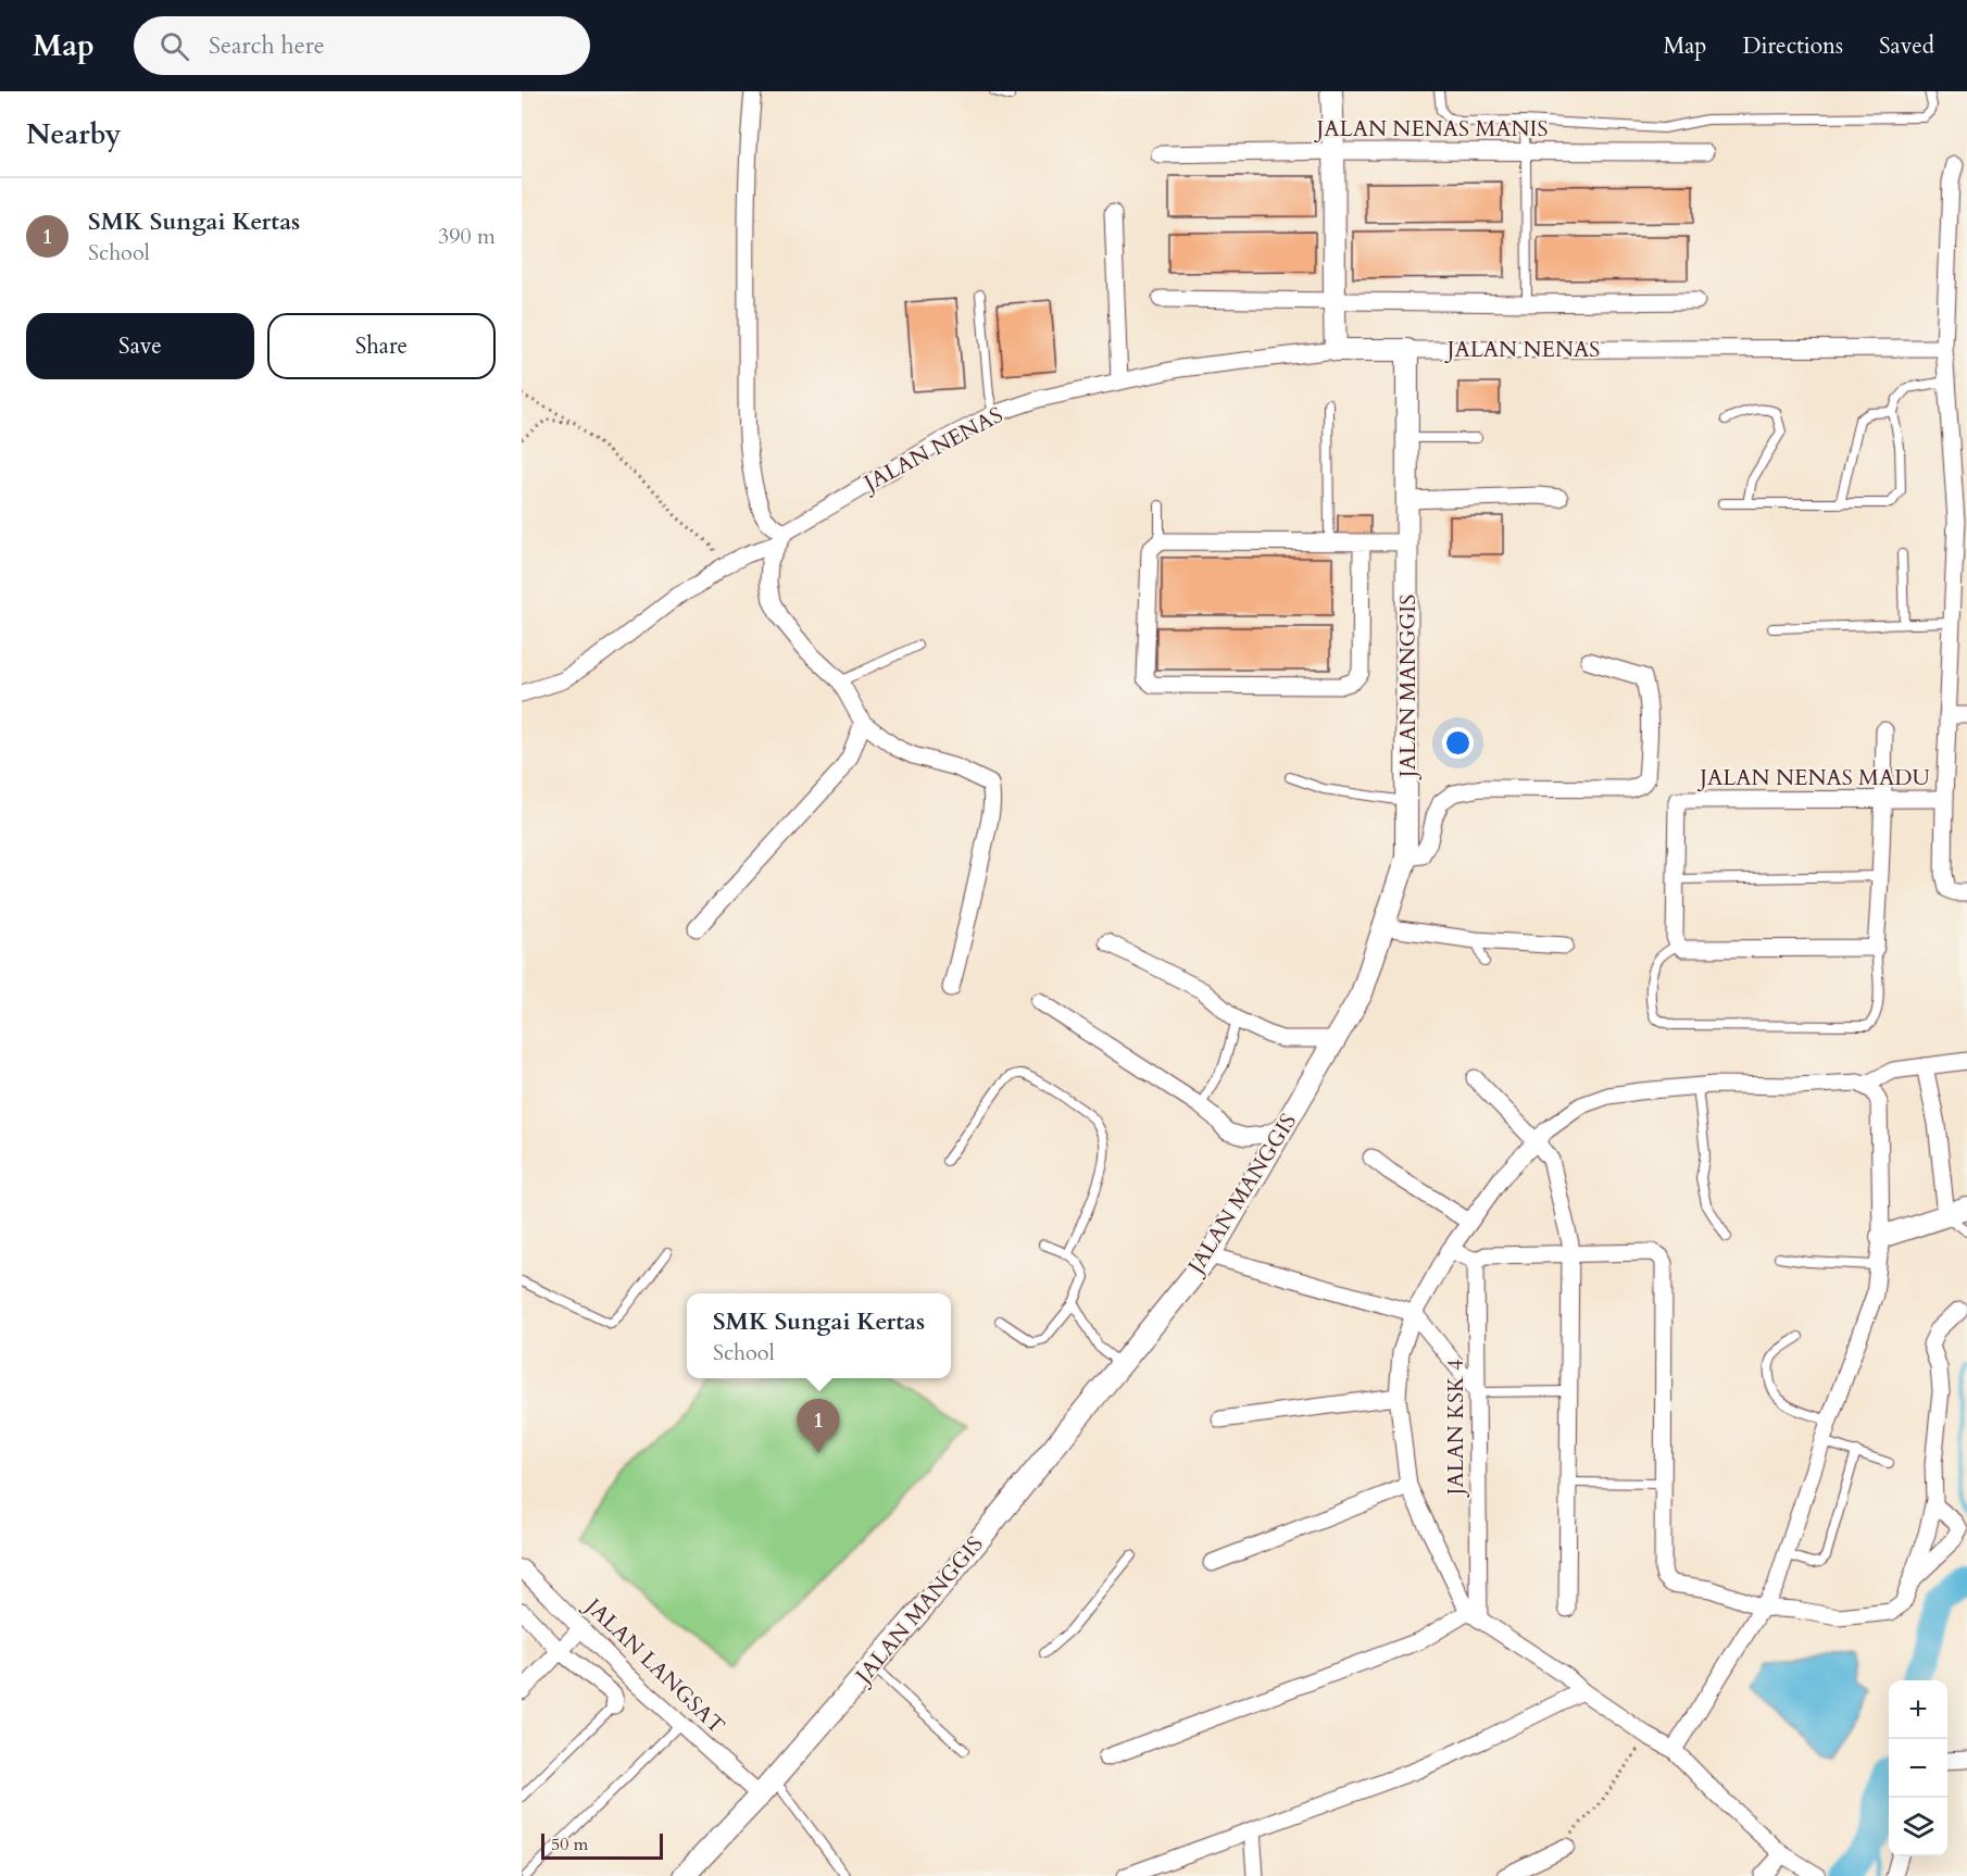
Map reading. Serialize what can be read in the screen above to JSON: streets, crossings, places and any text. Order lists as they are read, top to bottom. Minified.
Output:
{"streets":{"street":["JALAN NENAS MANIS","JALAN NENAS","JALAN MANGGIS","JALAN NENAS MADU","JALAN KSK 4","JALAN LANGSAT"]},"crossings":[["JALAN NENAS","JALAN MANGGIS"],["JALAN MANGGIS","JALAN LANGSAT"]],"scale_bar":"50 m","page":{"header":"Map","search":"Search here","nav":["Map","Directions","Saved"],"heading":"Nearby","list":[{"mark":"1","name":"SMK Sungai Kertas","note":"School","value":"390 m"}],"buttons":["Save","Share"],"popup":["SMK Sungai Kertas","School"],"pins":"1","map_buttons":["+","−"],"scale":"50 m"}}
